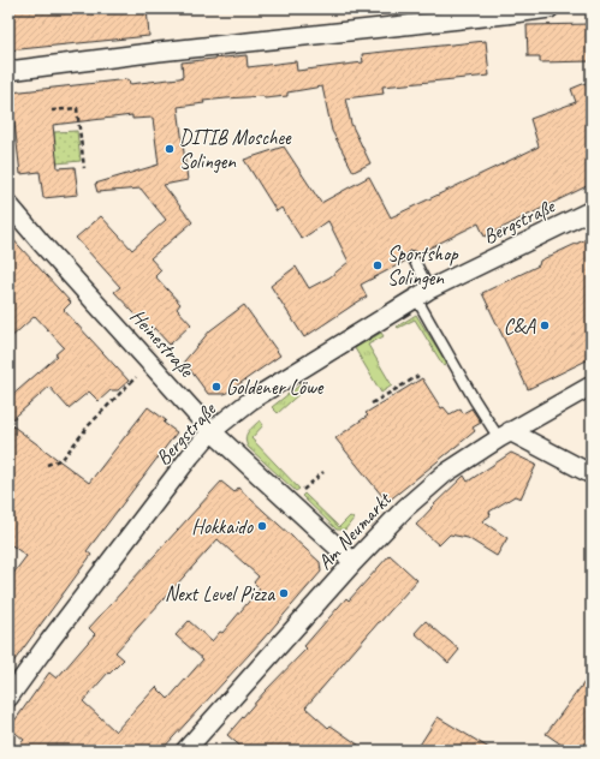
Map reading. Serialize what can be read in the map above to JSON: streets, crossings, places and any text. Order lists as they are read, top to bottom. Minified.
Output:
{"streets":{"street":["Bergstraße","Heinestraße","Am Neumarkt"]},"crossings":[["Bergstraße","Heinestraße"],["Heinestraße","Am Neumarkt"]],"places":["DITIB Moschee Solingen","Sportshop Solingen","C&A","Goldener Löwe","Hokkaido","Next Level Pizza"]}
